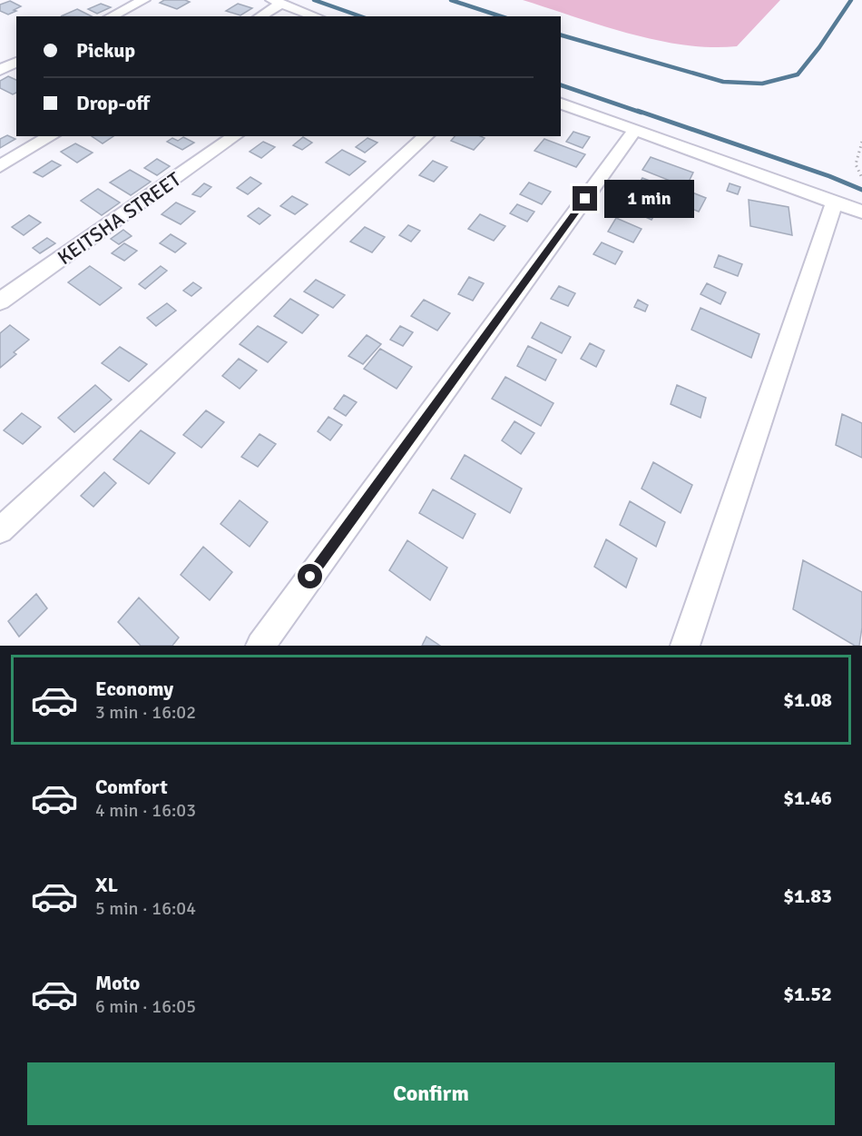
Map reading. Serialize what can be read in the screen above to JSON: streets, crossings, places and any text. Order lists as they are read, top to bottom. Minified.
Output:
{"streets":{"street":["KEITSHA STREET"]},"page":{"banner":["Pickup","Drop-off"],"bubble":"1 min","list":[{"name":"Economy","note":"3 min · 16:02","value":"$1.08"},{"name":"Comfort","note":"4 min · 16:03","value":"$1.46"},{"name":"XL","note":"5 min · 16:04","value":"$1.83"},{"name":"Moto","note":"6 min · 16:05","value":"$1.52"}],"buttons":"Confirm"}}
